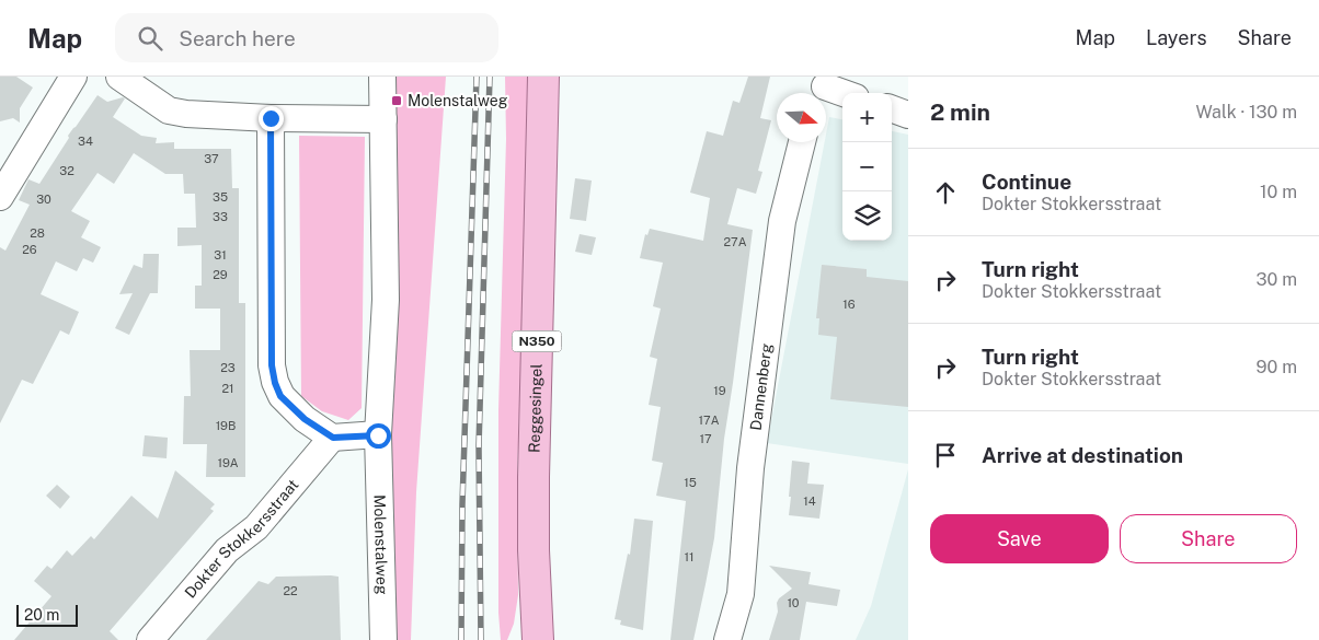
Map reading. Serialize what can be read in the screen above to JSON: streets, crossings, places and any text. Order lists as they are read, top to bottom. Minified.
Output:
{"streets":{"main road":["N350","Reggesingel"],"street":["Dannenberg","Dokter Stokkersstraat","Molenstalweg"]},"places":{"transit":["Molenstalweg"]},"house_numbers":["34","37","32","35","30","33","28","27A","26","31","29","16","23","21","19","17A","19B","17","19A","15","14","11","22","10"],"scale_bar":"20 m","north":"right","page":{"header":"Map","search":"Search here","nav":["Map","Layers","Share"],"heading":["2 min","Walk · 130 m"],"map_buttons":["+","−"],"list":[["Continue","Dokter Stokkersstraat","10 m"],["Turn right","Dokter Stokkersstraat","30 m"],["Turn right","Dokter Stokkersstraat","90 m"],"Arrive at destination"],"buttons":["Save","Share"],"scale":"20 m"}}
